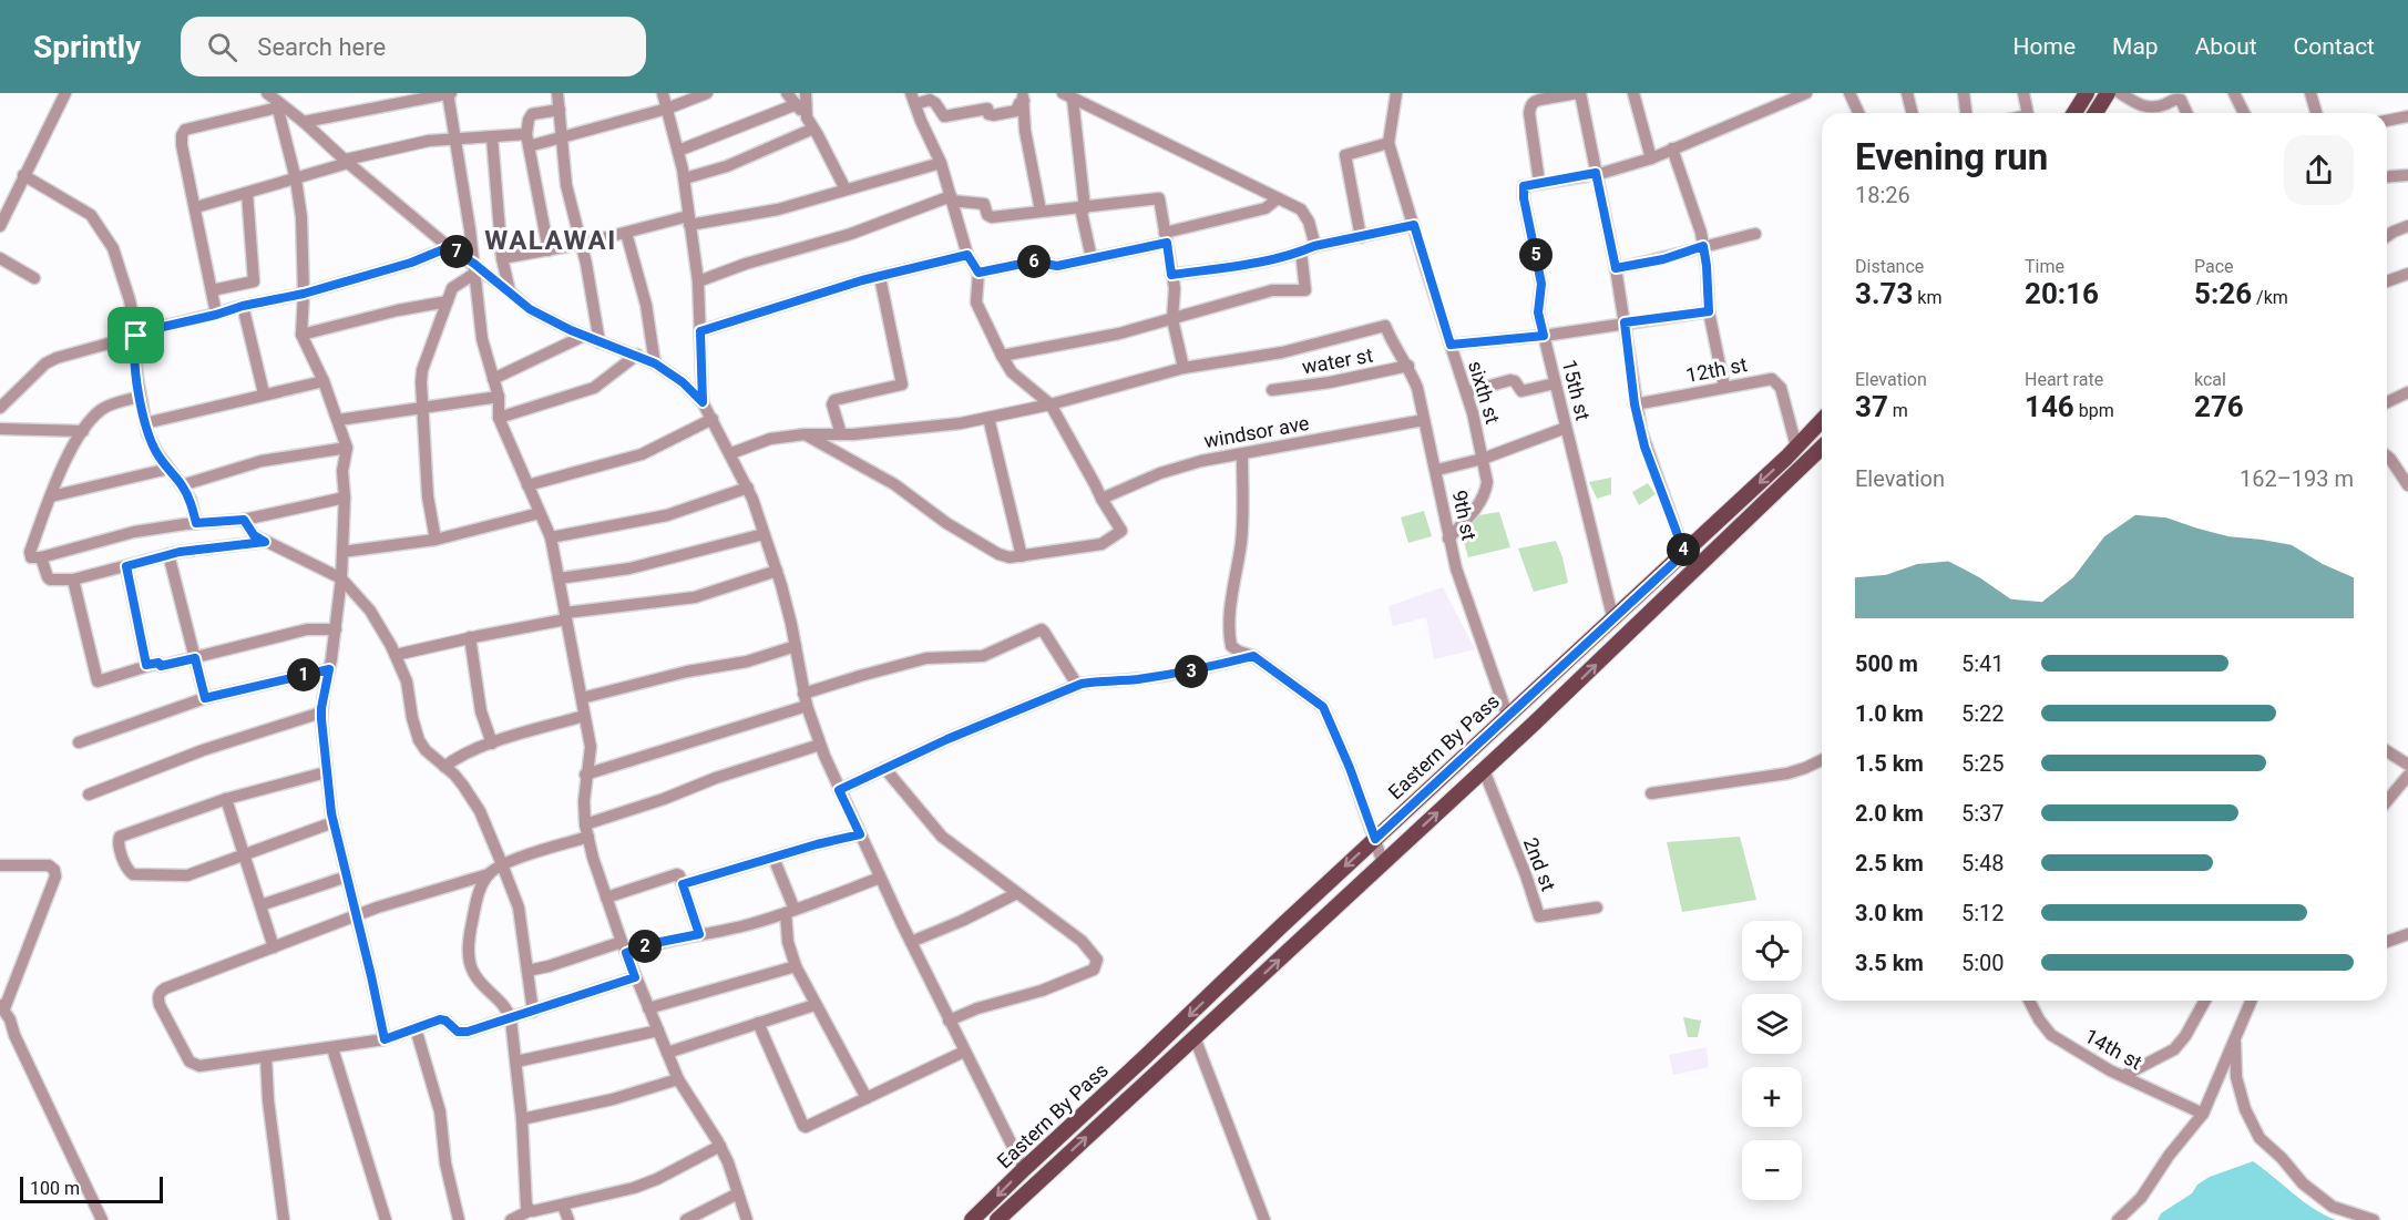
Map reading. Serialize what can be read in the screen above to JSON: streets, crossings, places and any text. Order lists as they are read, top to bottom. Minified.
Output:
{"streets":{"main road":["Eastern By Pass"],"street":["water st","12th st","15th st","sixth st","windsor ave","9th st","2nd st","14th st"]},"crossings":[["water st","9th st"],["12th st","Eastern By Pass"],["15th st","Eastern By Pass"],["sixth st","9th st"],["windsor ave","9th st"],["9th st","Eastern By Pass"],["Eastern By Pass","2nd st"]],"districts":["WALAWAI"],"scale_bar":"100 m","page":{"header":"Sprintly","search":"Search here","nav":["Home","Map","About","Contact"],"heading":["Evening run","18:26"],"stats":[["Distance","3.73 km"],["Time","20:16"],["Pace","5:26 /km"],["Elevation","37 m"],["Heart rate","146 bpm"],["kcal","276"]],"pins":["7","5","6","4","3","1","2"],"chart":["Elevation","162–193 m"],"list":[{"name":"500 m","note":"5:41"},{"name":"1.0 km","note":"5:22"},{"name":"1.5 km","note":"5:25"},{"name":"2.0 km","note":"5:37"},{"name":"2.5 km","note":"5:48"},{"name":"3.0 km","note":"5:12"},{"name":"3.5 km","note":"5:00"}],"map_buttons":["+","−"],"scale":"100 m"}}
